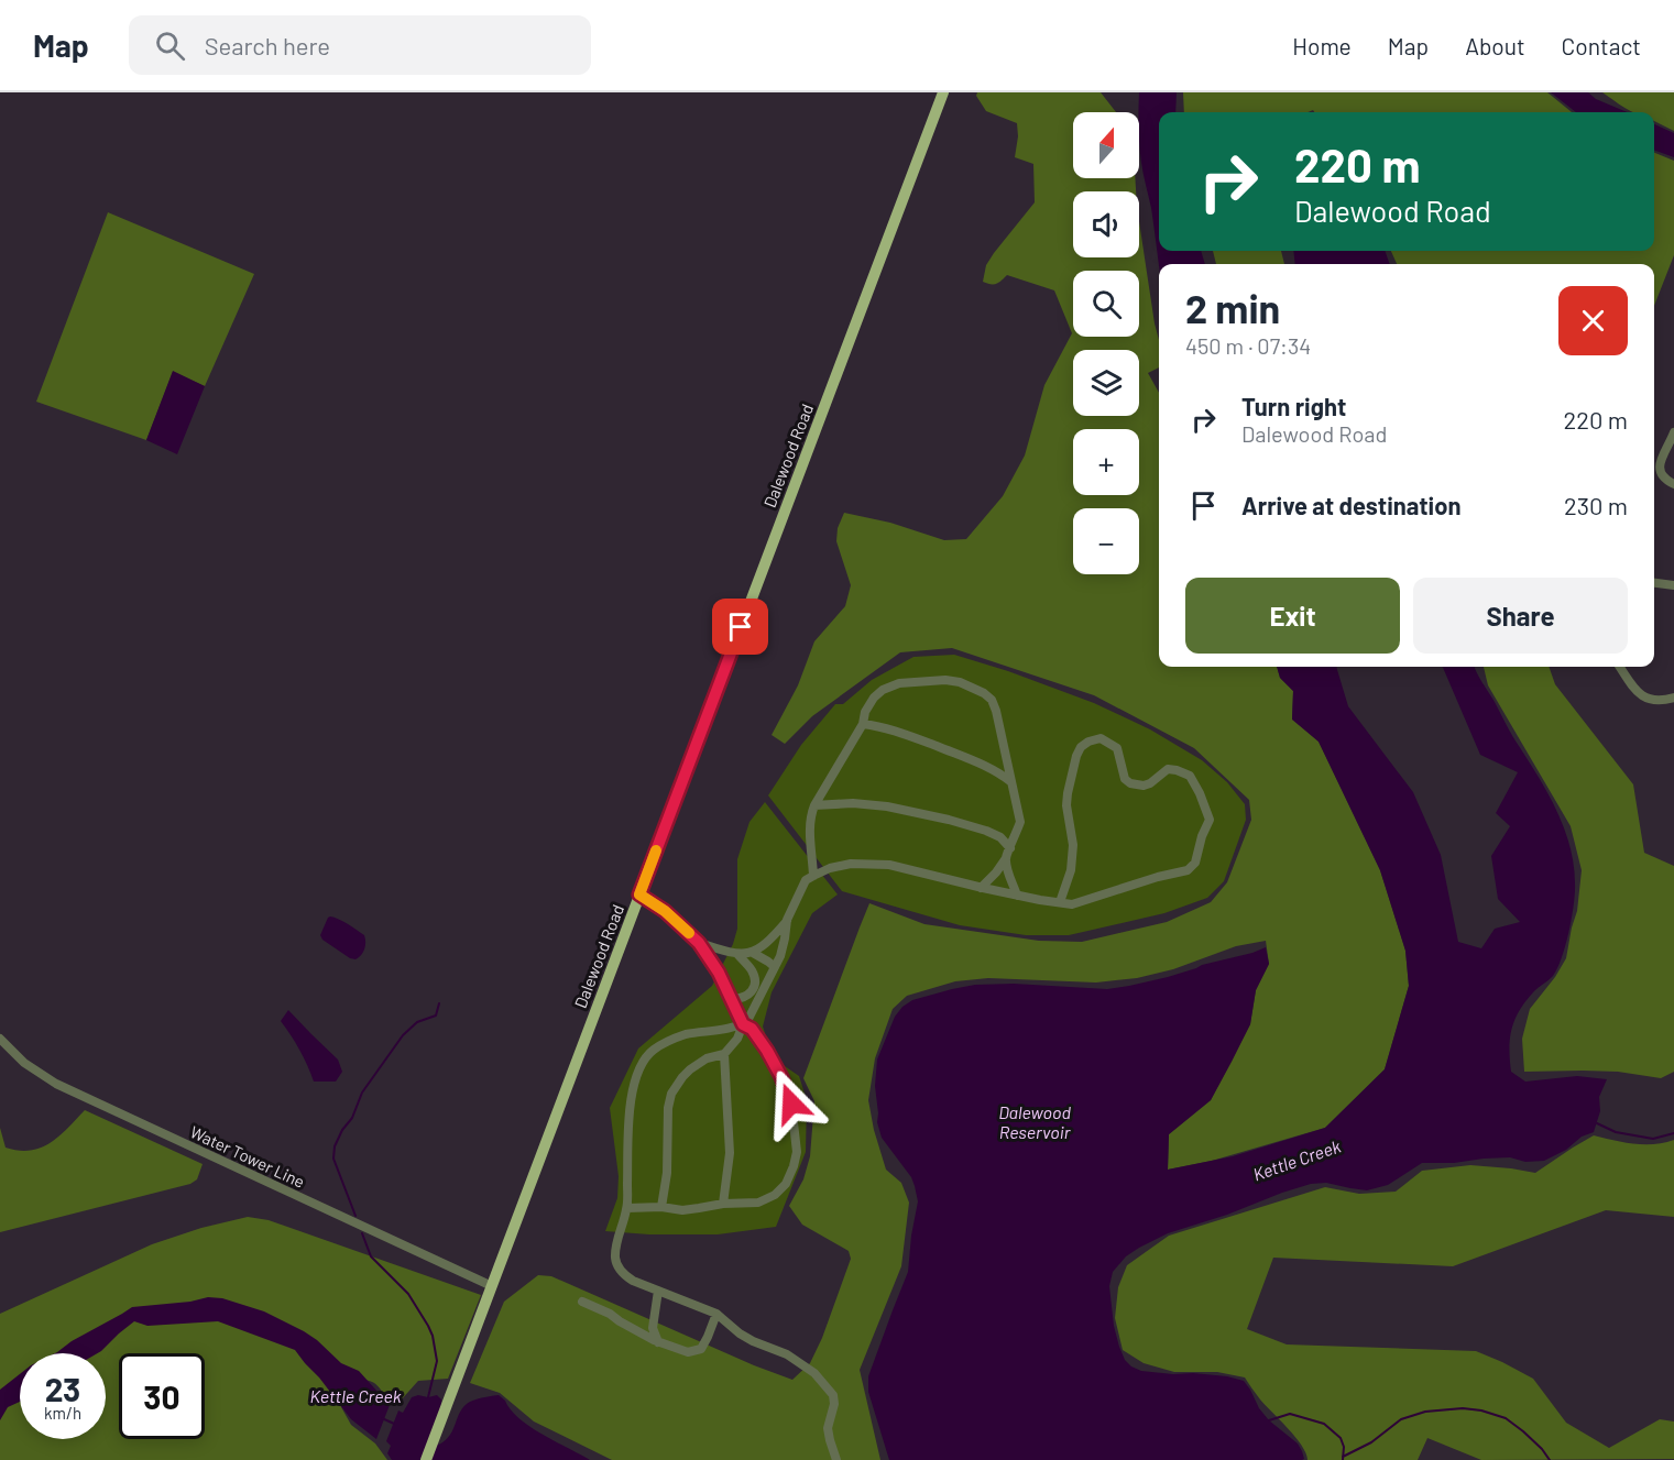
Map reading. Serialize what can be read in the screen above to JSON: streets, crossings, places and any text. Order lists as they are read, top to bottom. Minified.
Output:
{"streets":{"main road":["Dalewood Road"],"street":["Water Tower Line"]},"crossings":[["Dalewood Road","Water Tower Line"]],"water":["Dalewood Reservoir","Kettle Creek"],"north":"top","page":{"header":"Map","search":"Search here","nav":["Home","Map","About","Contact"],"map_buttons":["+","−"],"turn":["220 m","Dalewood Road"],"heading":["2 min","450 m · 07:34"],"list":[{"name":"Turn right","note":"Dalewood Road","value":"220 m"},{"name":"Arrive at destination","value":"230 m"}],"buttons":["Exit","Share"],"speed":"23 km/h","limit":"30"}}
